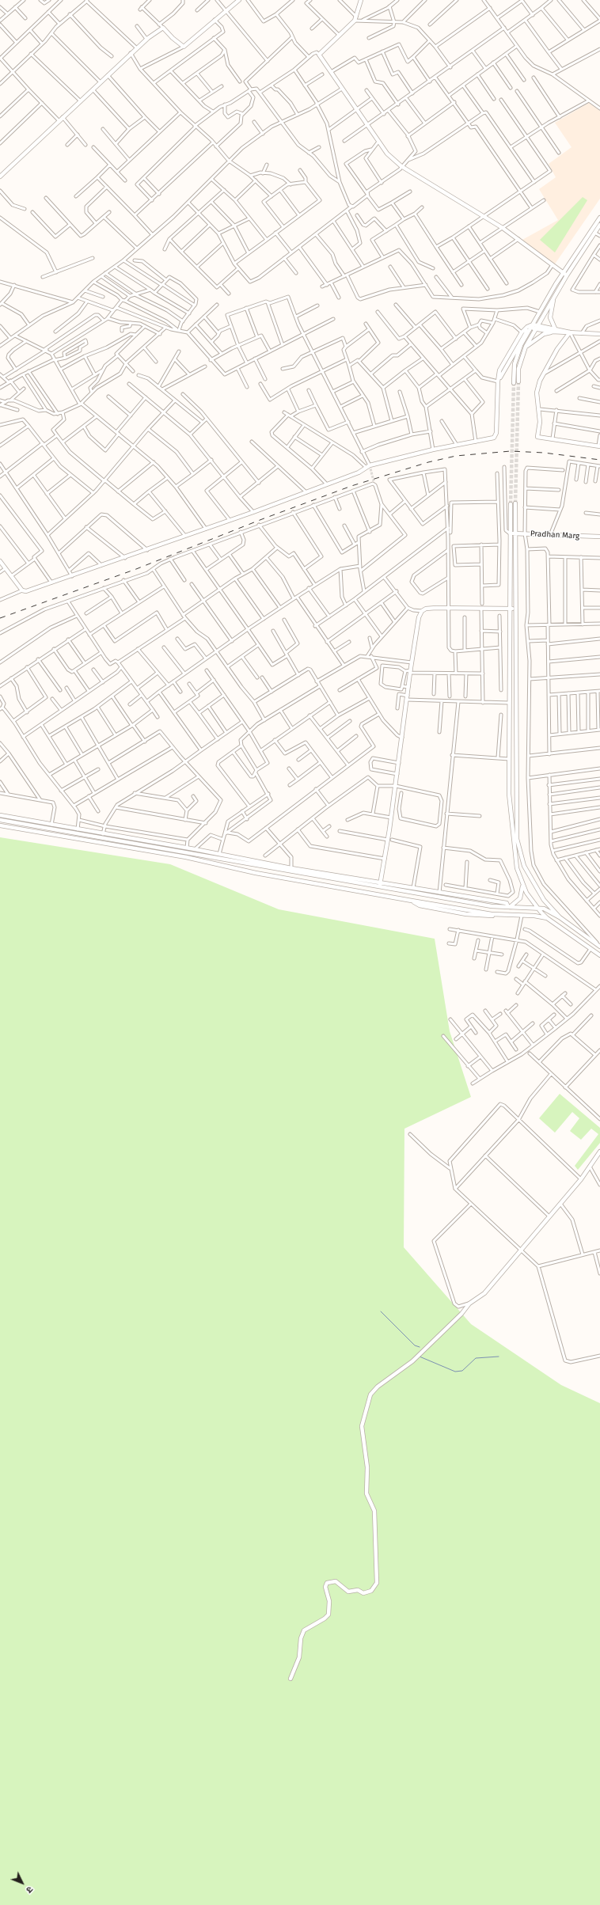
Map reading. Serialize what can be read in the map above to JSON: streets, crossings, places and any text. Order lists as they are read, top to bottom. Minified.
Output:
{"streets":{"street":["Pradhan Marg"]},"north":"bottom right"}
